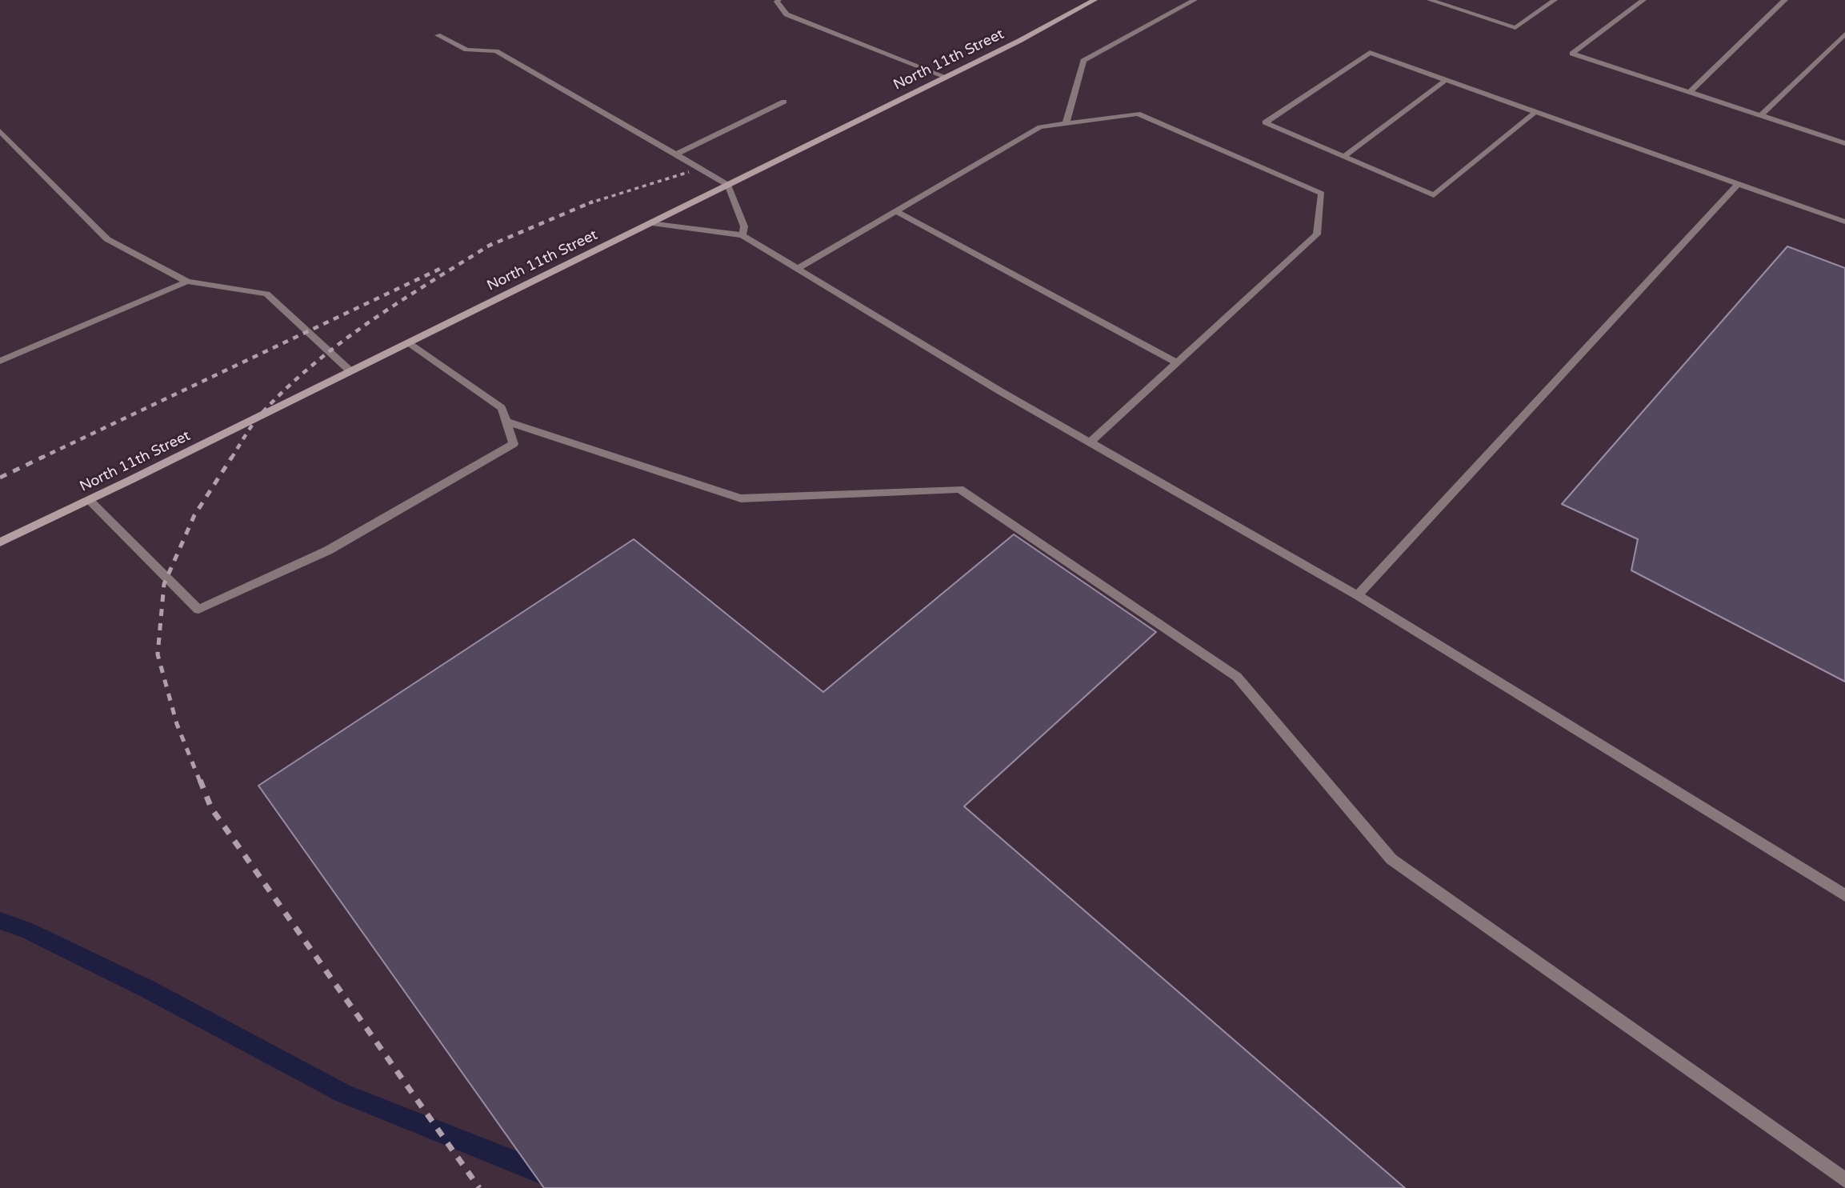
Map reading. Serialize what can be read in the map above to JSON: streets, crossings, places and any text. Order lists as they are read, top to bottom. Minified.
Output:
{"streets":{"main road":["North 11th Street"]}}
